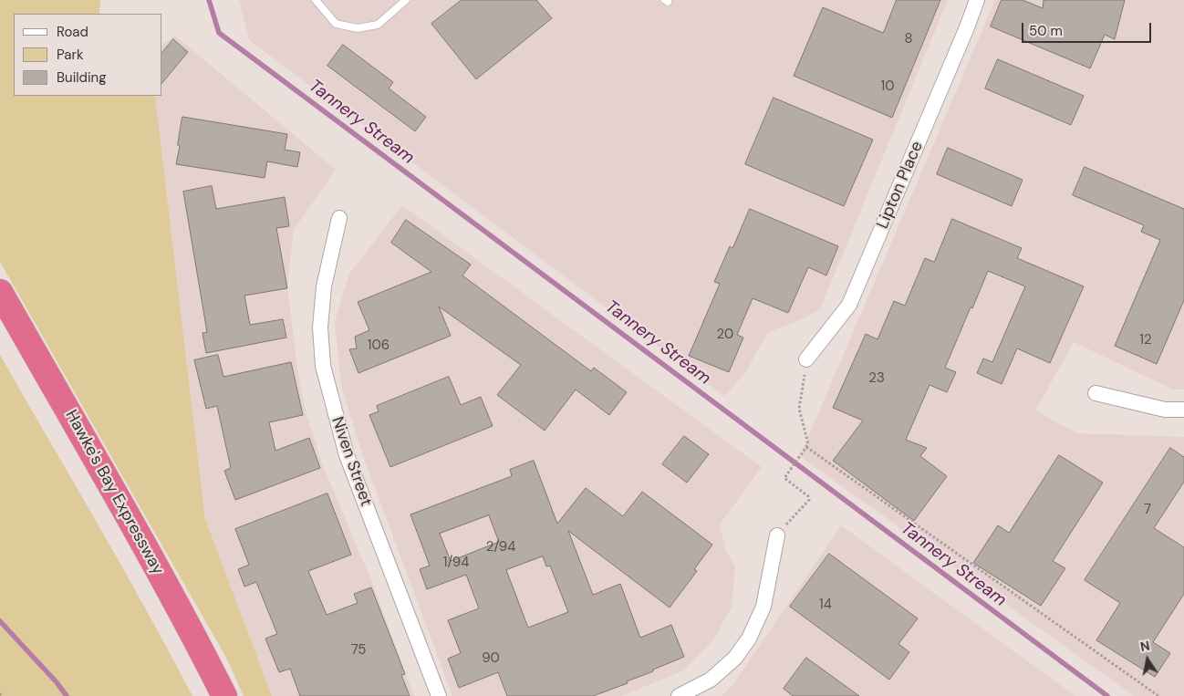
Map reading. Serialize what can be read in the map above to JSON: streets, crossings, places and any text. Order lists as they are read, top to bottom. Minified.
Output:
{"streets":{"highway":["Hawke's Bay Expressway"],"street":["Lipton Place","Niven Street"]},"water":["Tannery Stream"],"house_numbers":["8","10","20","12","106","23","7","2/94","1/94","14","75","90"],"legend":["Road","Park","Building"],"scale_bar":"50 m","north":"top"}
